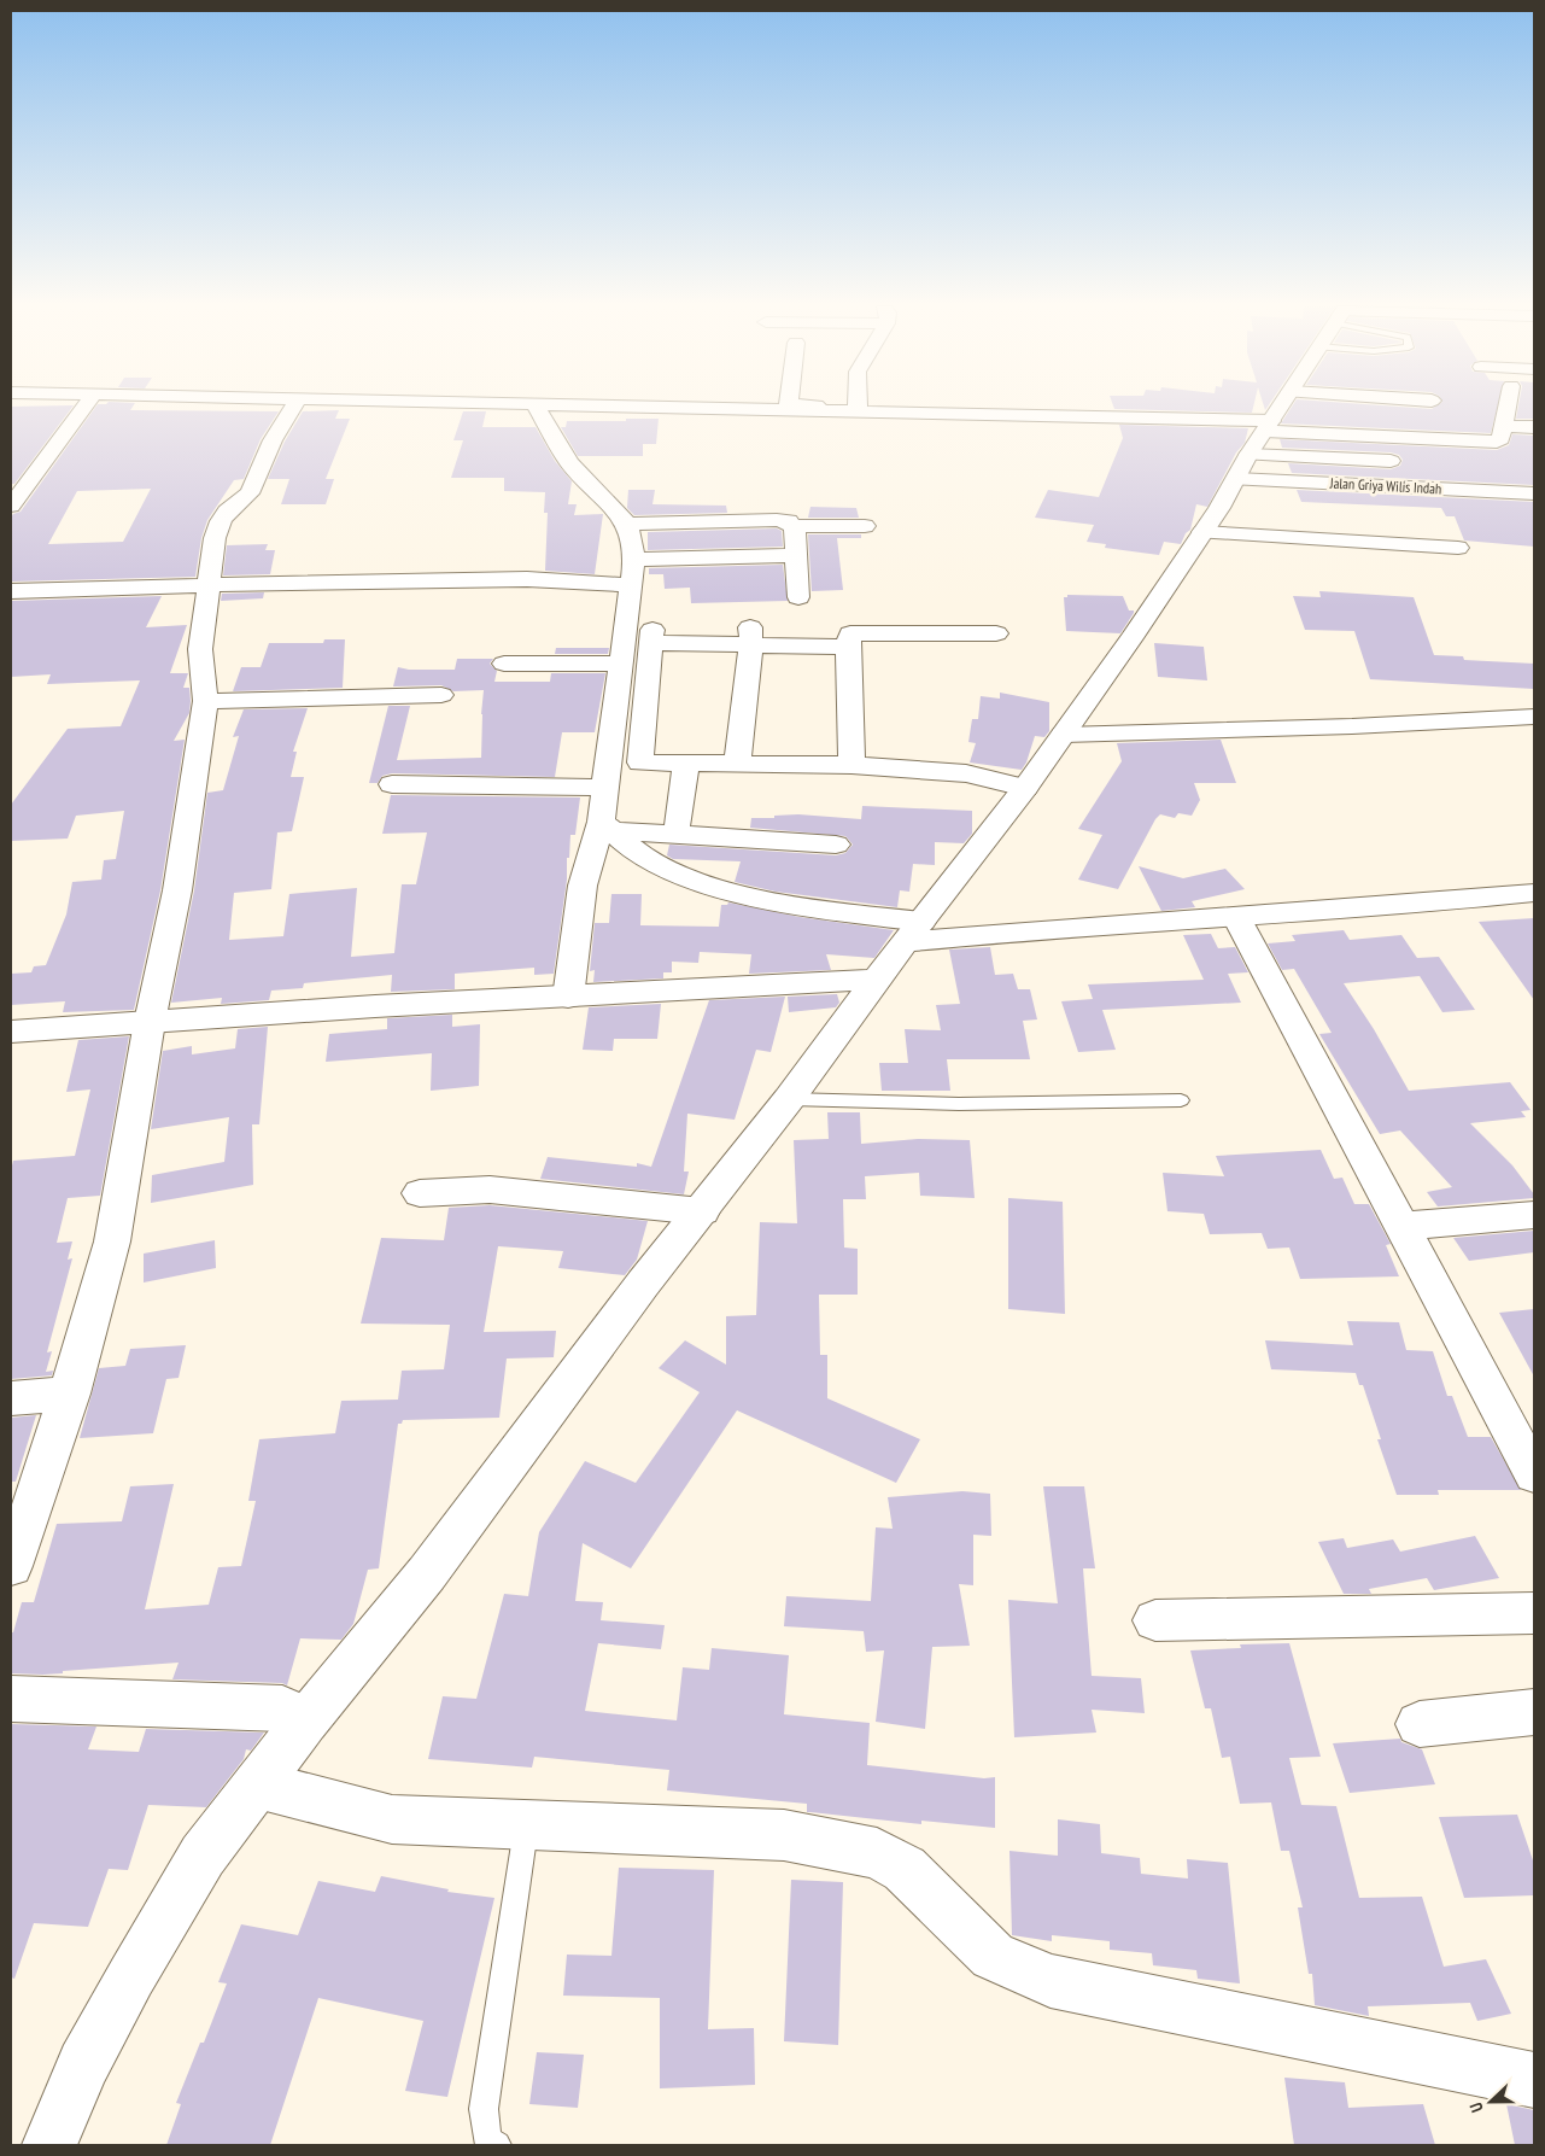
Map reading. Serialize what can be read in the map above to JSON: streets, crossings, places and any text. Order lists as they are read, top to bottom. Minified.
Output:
{"streets":{"street":["Jalan Griya Wilis Indah"]},"north":"left"}
